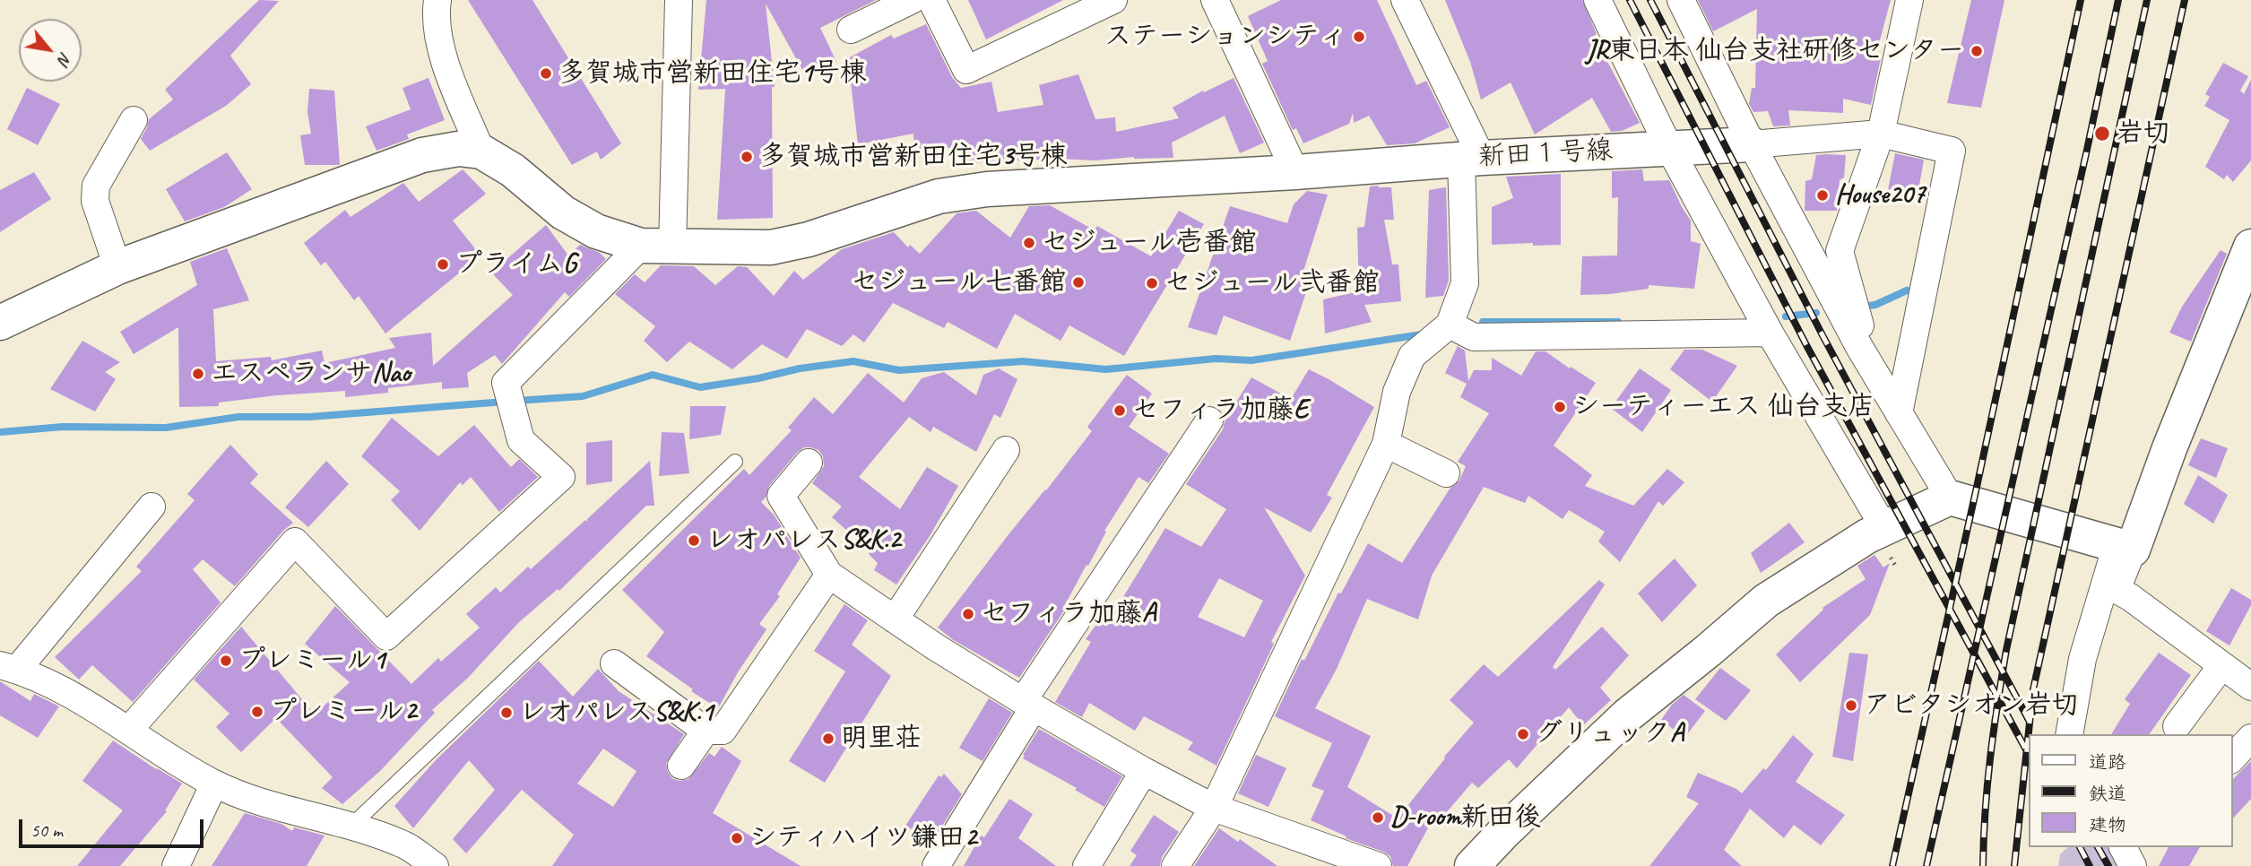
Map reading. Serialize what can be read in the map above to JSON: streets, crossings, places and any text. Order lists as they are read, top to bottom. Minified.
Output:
{"streets":{"street":["新田１号線"]},"places":["ステーションシティ","JR東日本 仙台支社研修センター","多賀城市営新田住宅1号棟","岩切","多賀城市営新田住宅3号棟","House207","セジュール壱番館","プライムG","セジュール七番館","セジュール弐番館","エスペランサNao","シーティーエス 仙台支店","セフィラ加藤E","レオパレスS&K.2","セフィラ加藤A","プレミール1","アビタシオン岩切","プレミール2","レオパレスS&K.1","グリュックA","明里荘","D-room新田後","シティハイツ鎌田2"],"legend":["道路","鉄道","建物"],"scale_bar":"50 m","north":"bottom right"}
